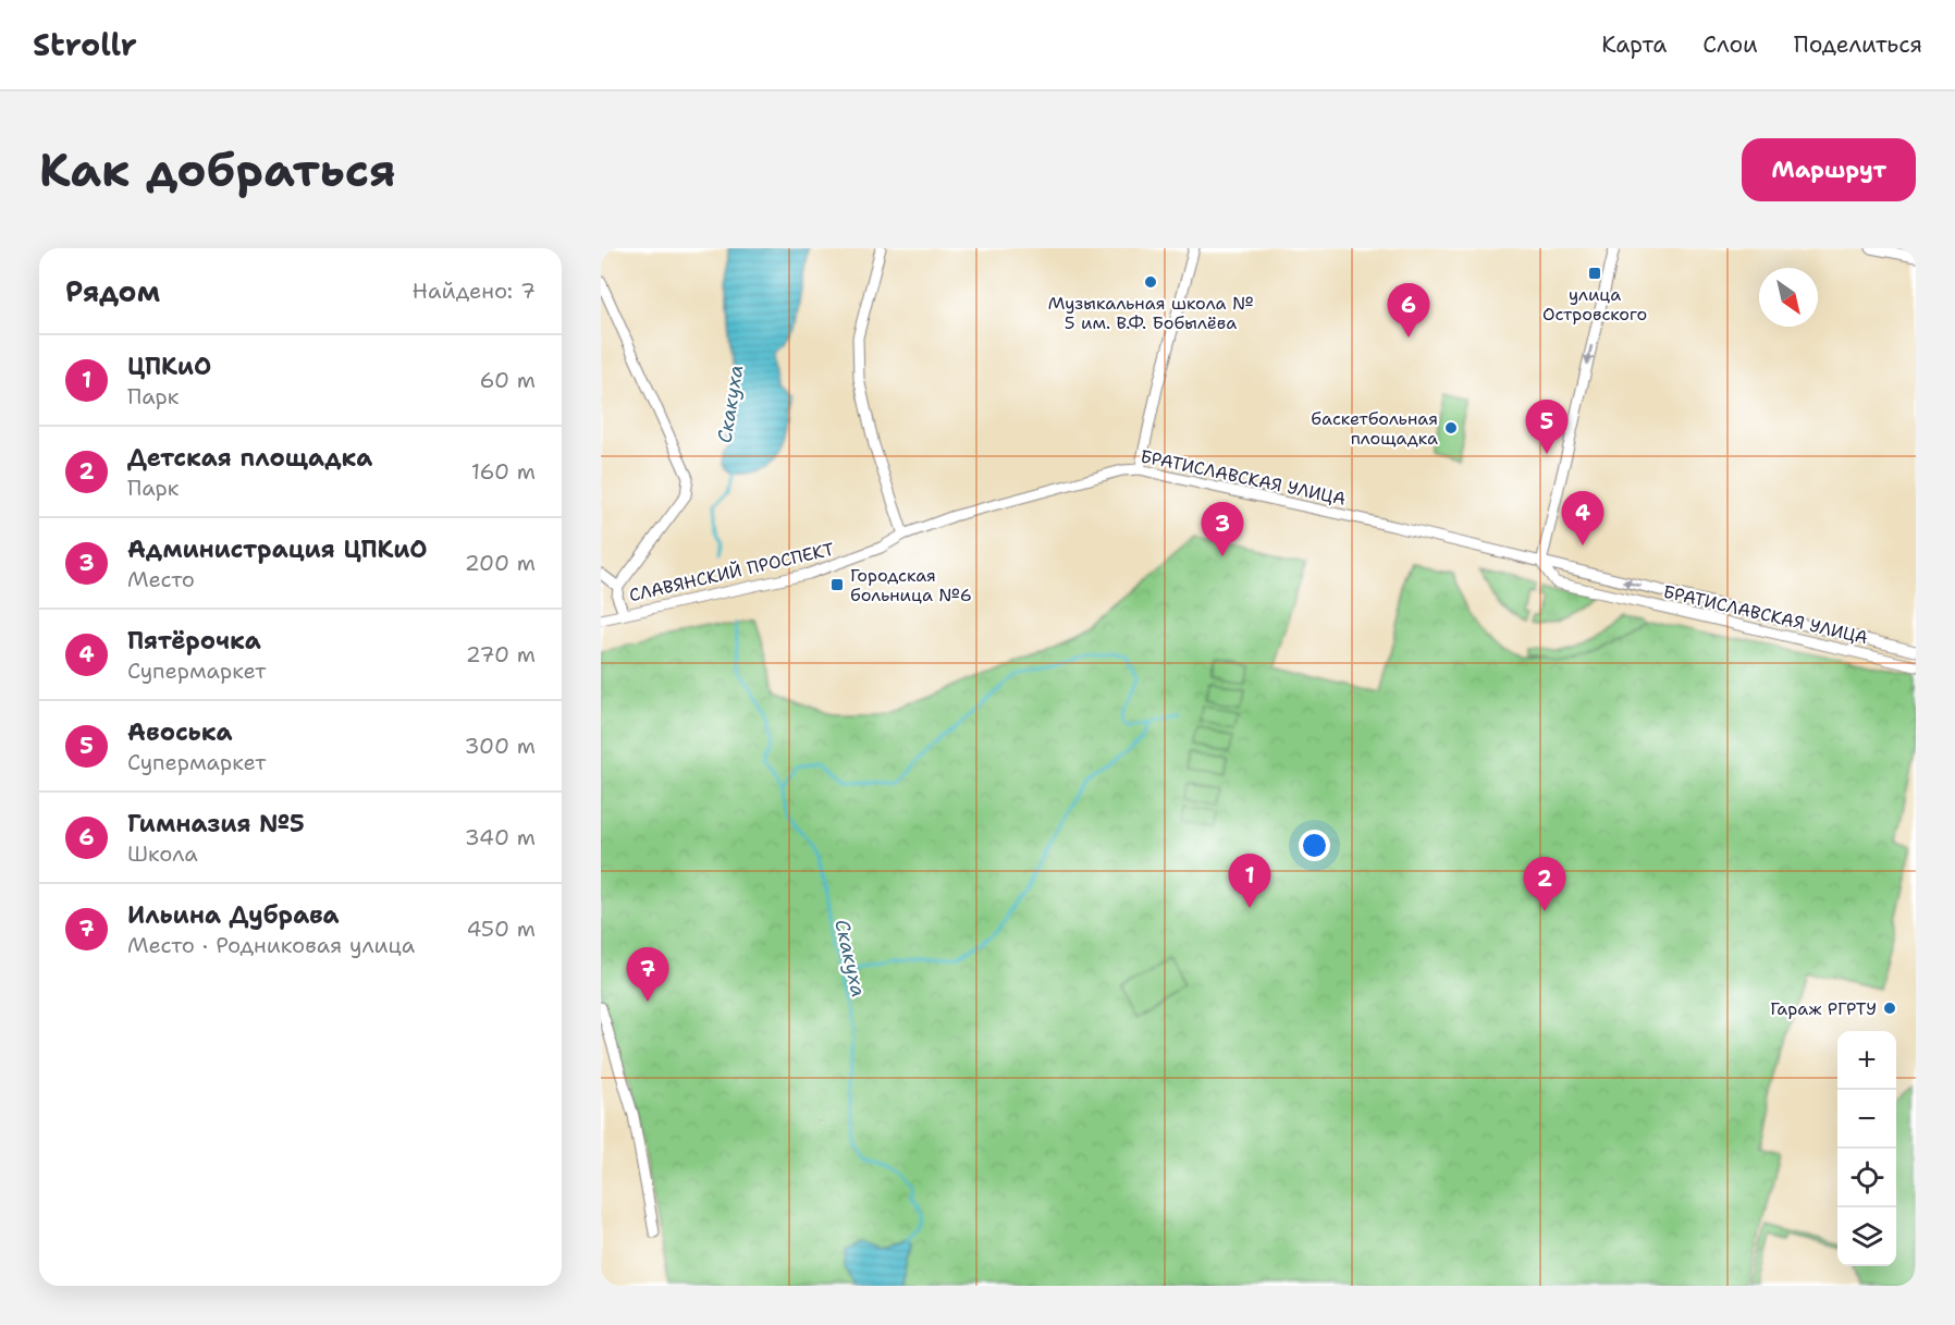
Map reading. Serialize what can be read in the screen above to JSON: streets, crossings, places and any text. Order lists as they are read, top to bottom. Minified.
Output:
{"streets":{"street":["БРАТИСЛАВСКАЯ УЛИЦА","СЛАВЯНСКИЙ ПРОСПЕКТ"]},"crossings":[["БРАТИСЛАВСКАЯ УЛИЦА","СЛАВЯНСКИЙ ПРОСПЕКТ"]],"water":["Скакуха"],"places":{"transit":["улица Островского","Городская больница №6"],"other":["Музыкальная школа № 5 им. В.Ф. Бобылёва","баскетбольная площадка","Гараж РГРТУ"]},"north":"bottom right","page":{"header":"Strollr","nav":["Карта","Слои","Поделиться"],"buttons":"Маршрут","title":"Как добраться","heading":["Рядом","Найдено: 7"],"pins":["6","5","4","3","1","2","7"],"list":[{"mark":"1","name":"ЦПКиО","note":"Парк","value":"60 m"},{"mark":"2","name":"Детская площадка","note":"Парк","value":"160 m"},{"mark":"3","name":"Администрация ЦПКиО","note":"Место","value":"200 m"},{"mark":"4","name":"Пятёрочка","note":"Супермаркет","value":"270 m"},{"mark":"5","name":"Авоська","note":"Супермаркет","value":"300 m"},{"mark":"6","name":"Гимназия №5","note":"Школа","value":"340 m"},{"mark":"7","name":"Ильина Дубрава","note":"Место · Родниковая улица","value":"450 m"}],"map_buttons":["+","−"]}}
